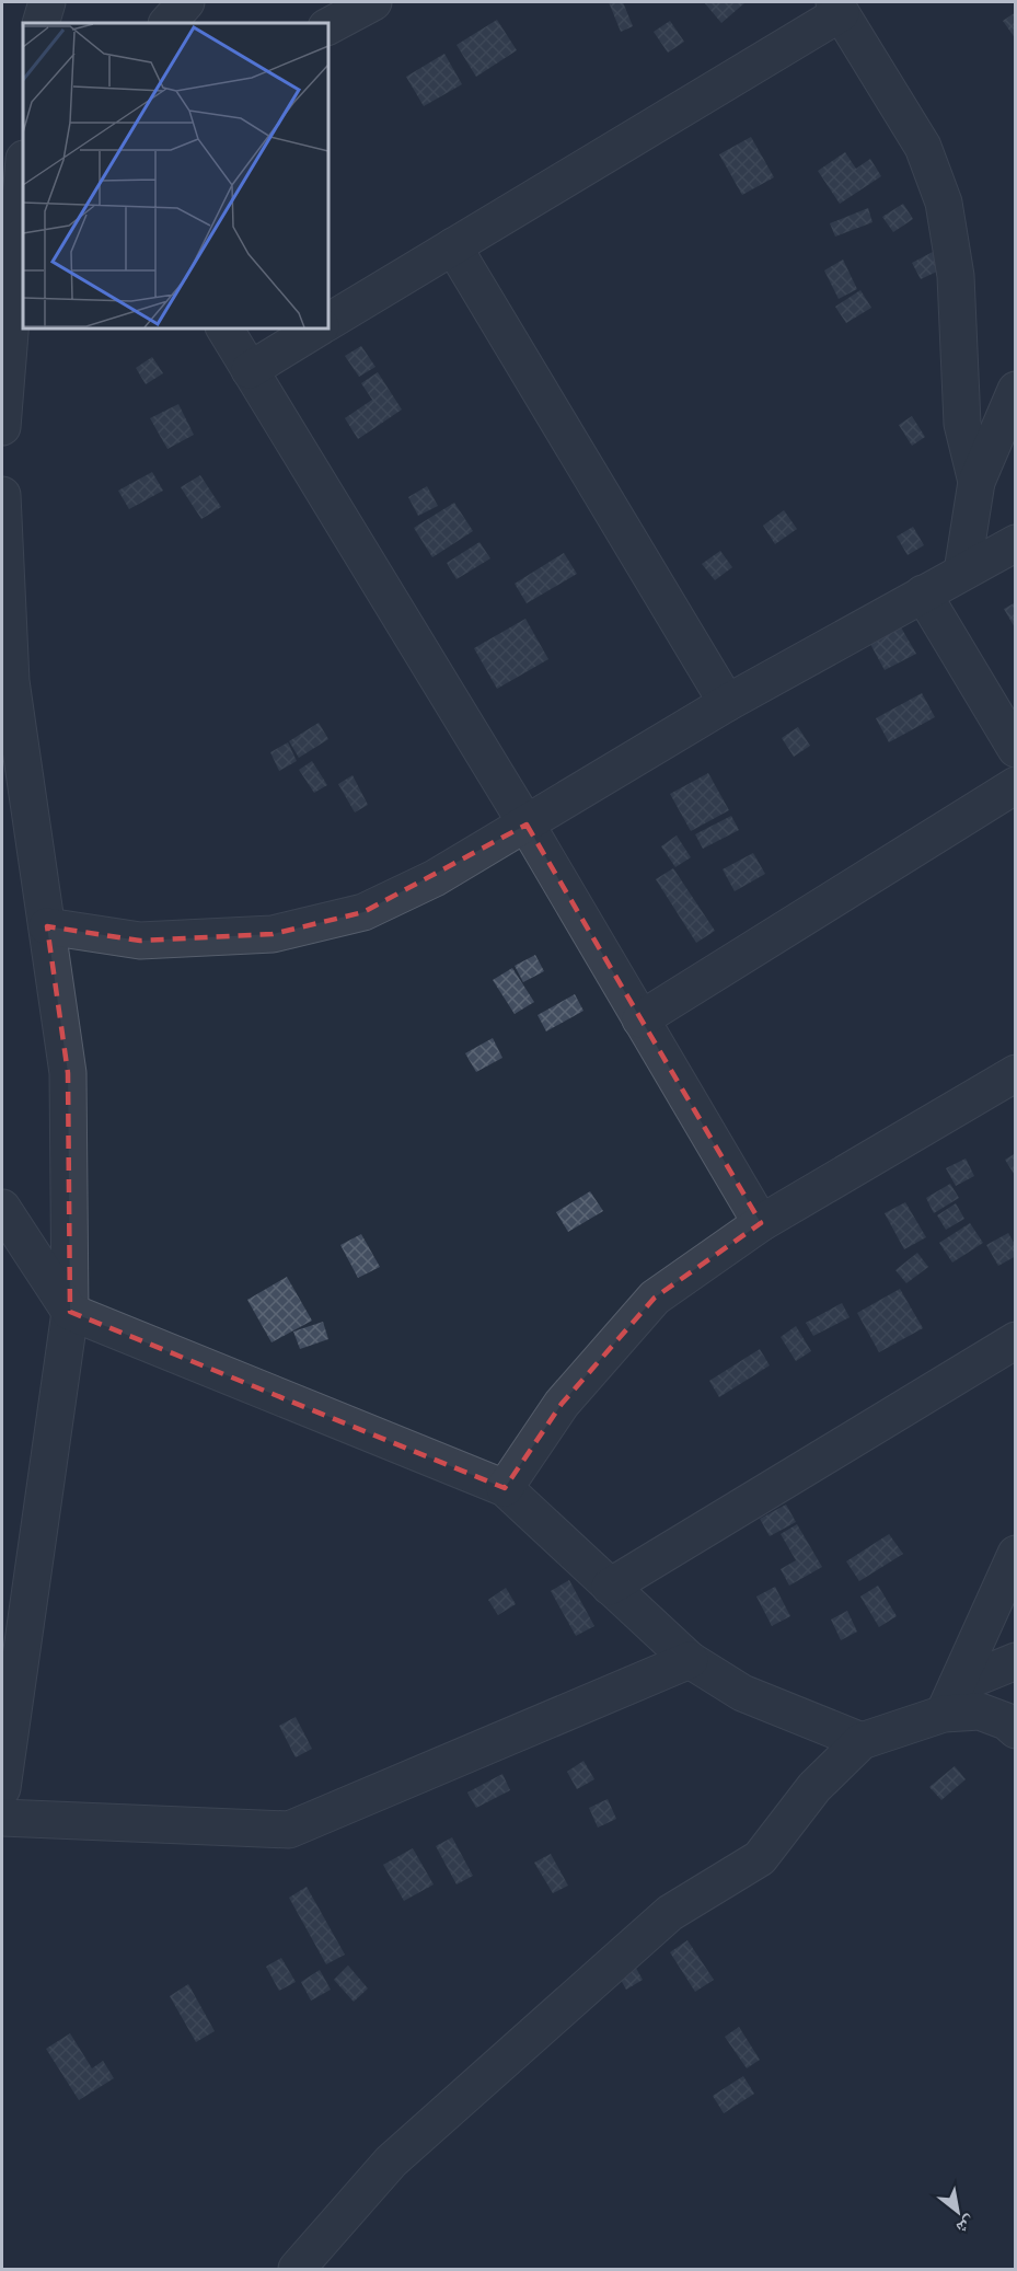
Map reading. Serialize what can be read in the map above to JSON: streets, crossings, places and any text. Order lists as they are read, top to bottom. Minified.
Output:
{"north":"bottom right"}
